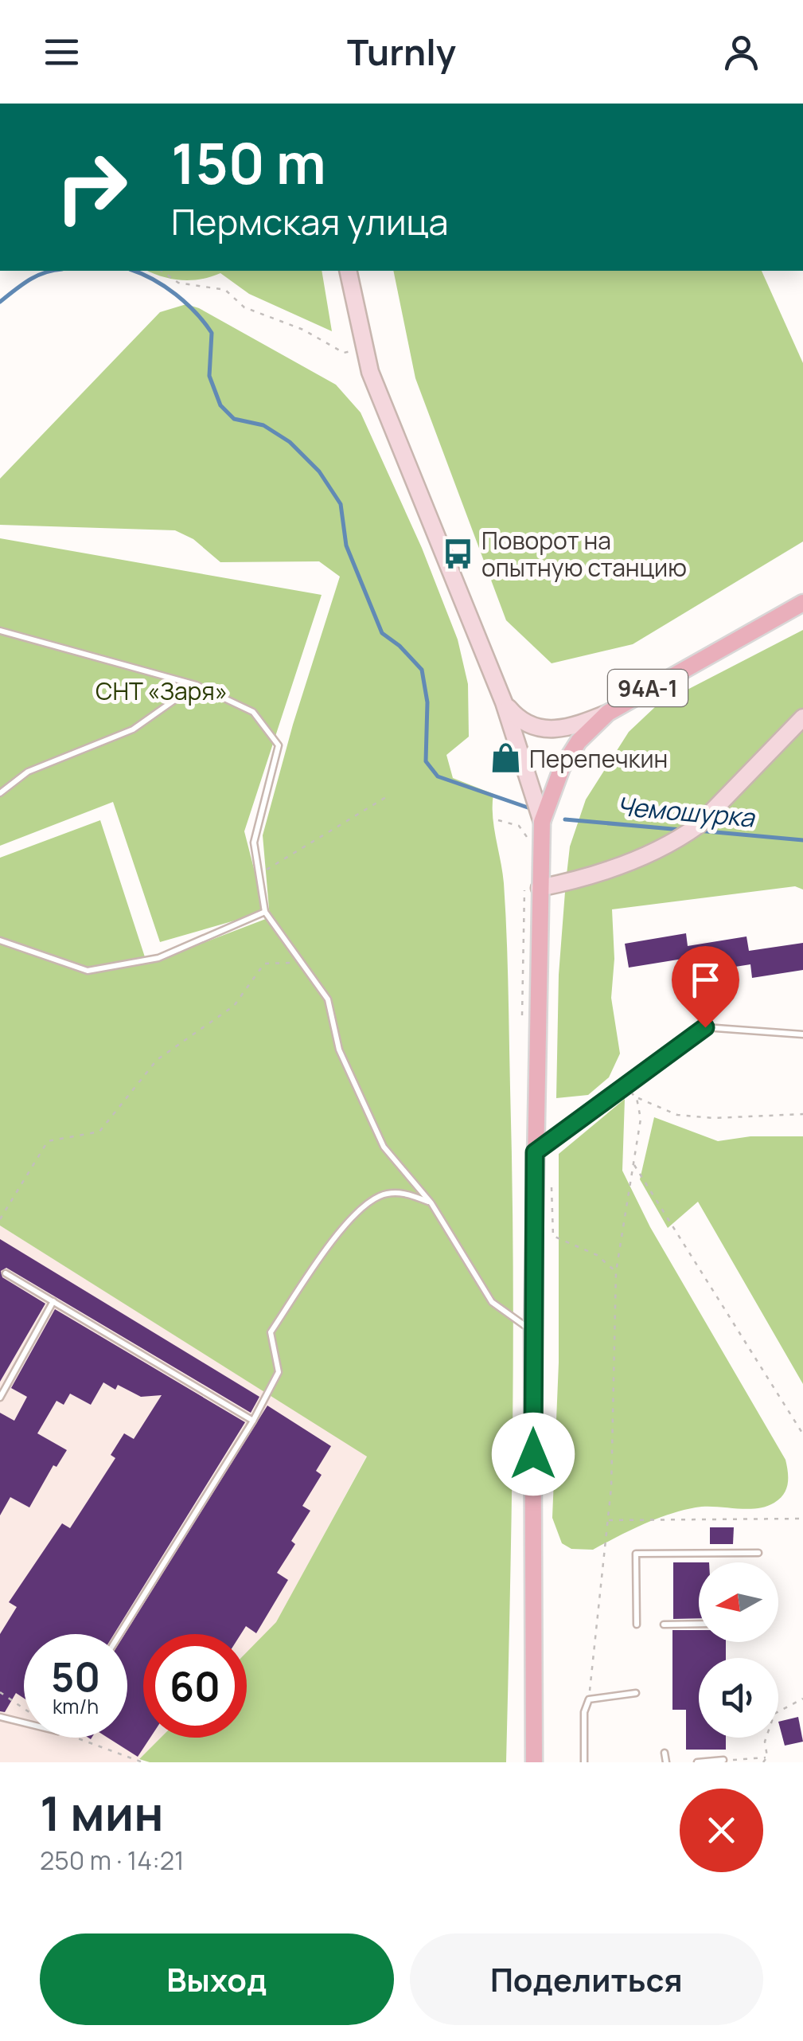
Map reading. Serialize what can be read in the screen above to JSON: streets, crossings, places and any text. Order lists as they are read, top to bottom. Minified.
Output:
{"streets":{"main road":["94А-1"]},"water":["Чемошурка"],"parks":["СНТ «Заря»"],"places":{"bus stop":["Поворот на опытную станцию"],"shop":["Перепечкин"]},"north":"left","page":{"header":"Turnly","turn":["150 m","Пермская улица"],"speed":"50 km/h","limit":"60","heading":["1 мин","250 m · 14:21"],"buttons":["Выход","Поделиться"]}}
